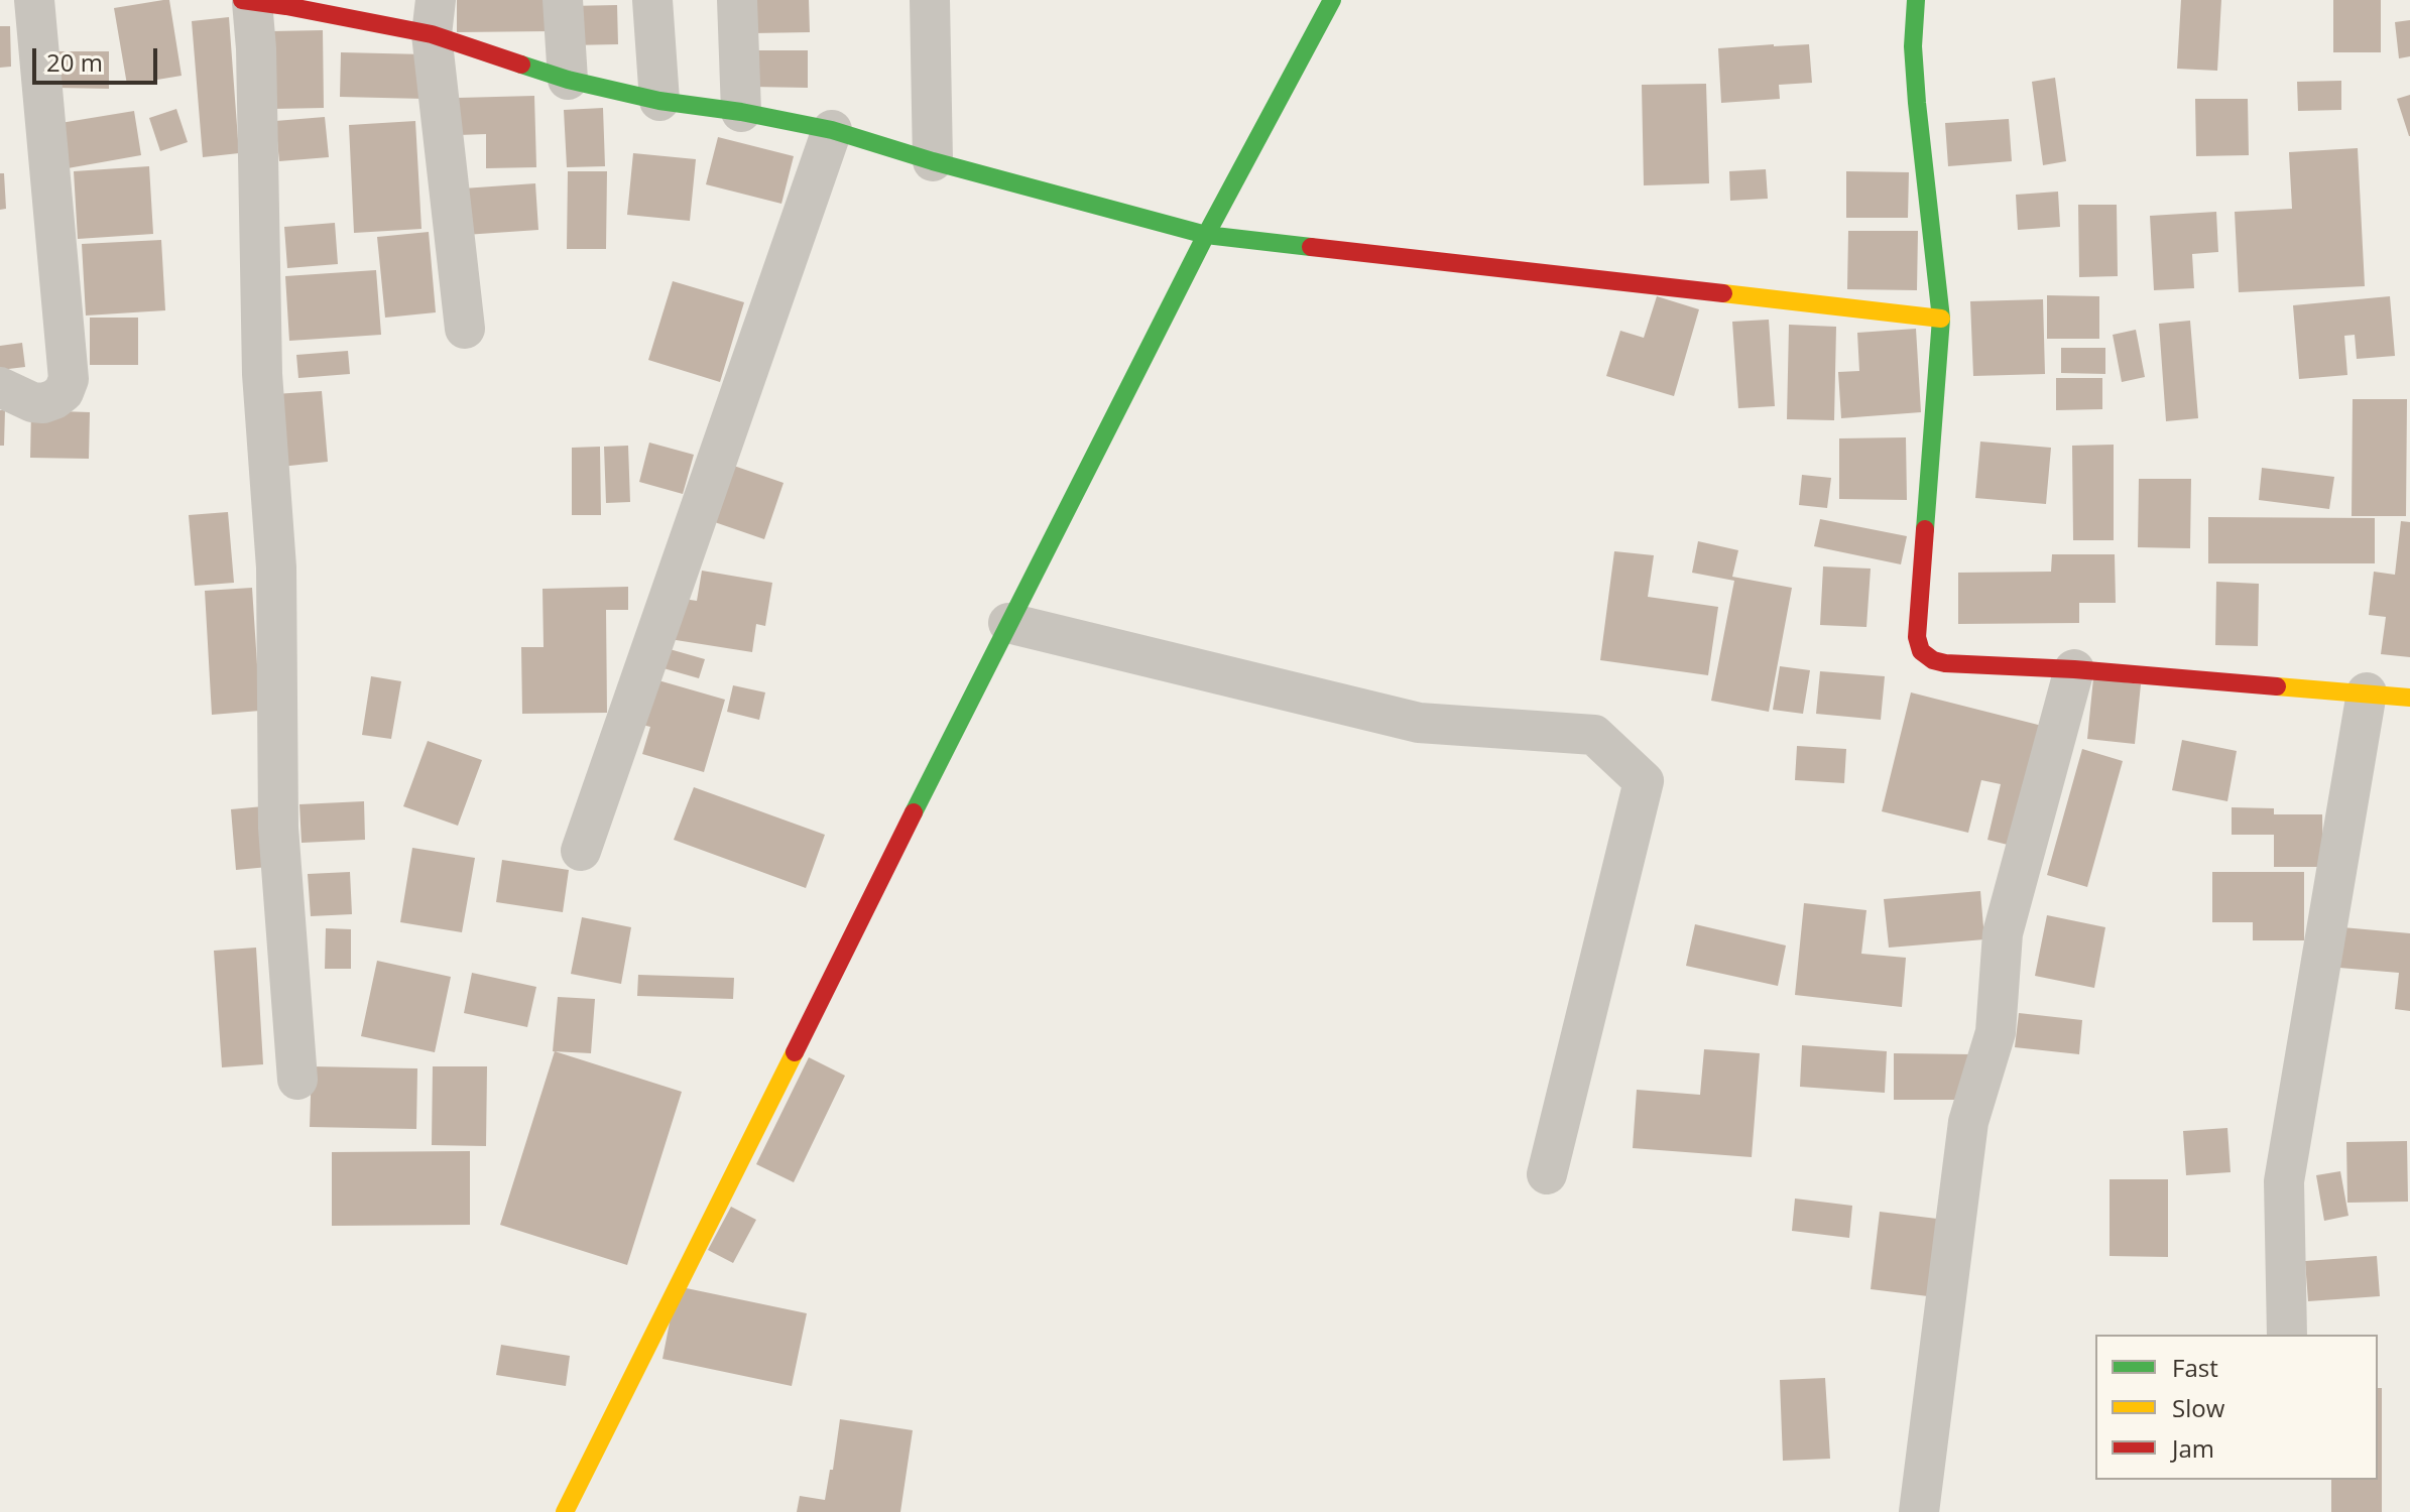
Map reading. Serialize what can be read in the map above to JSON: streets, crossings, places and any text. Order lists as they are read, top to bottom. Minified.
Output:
{"legend":["Fast","Slow","Jam"],"scale_bar":"20 m"}
